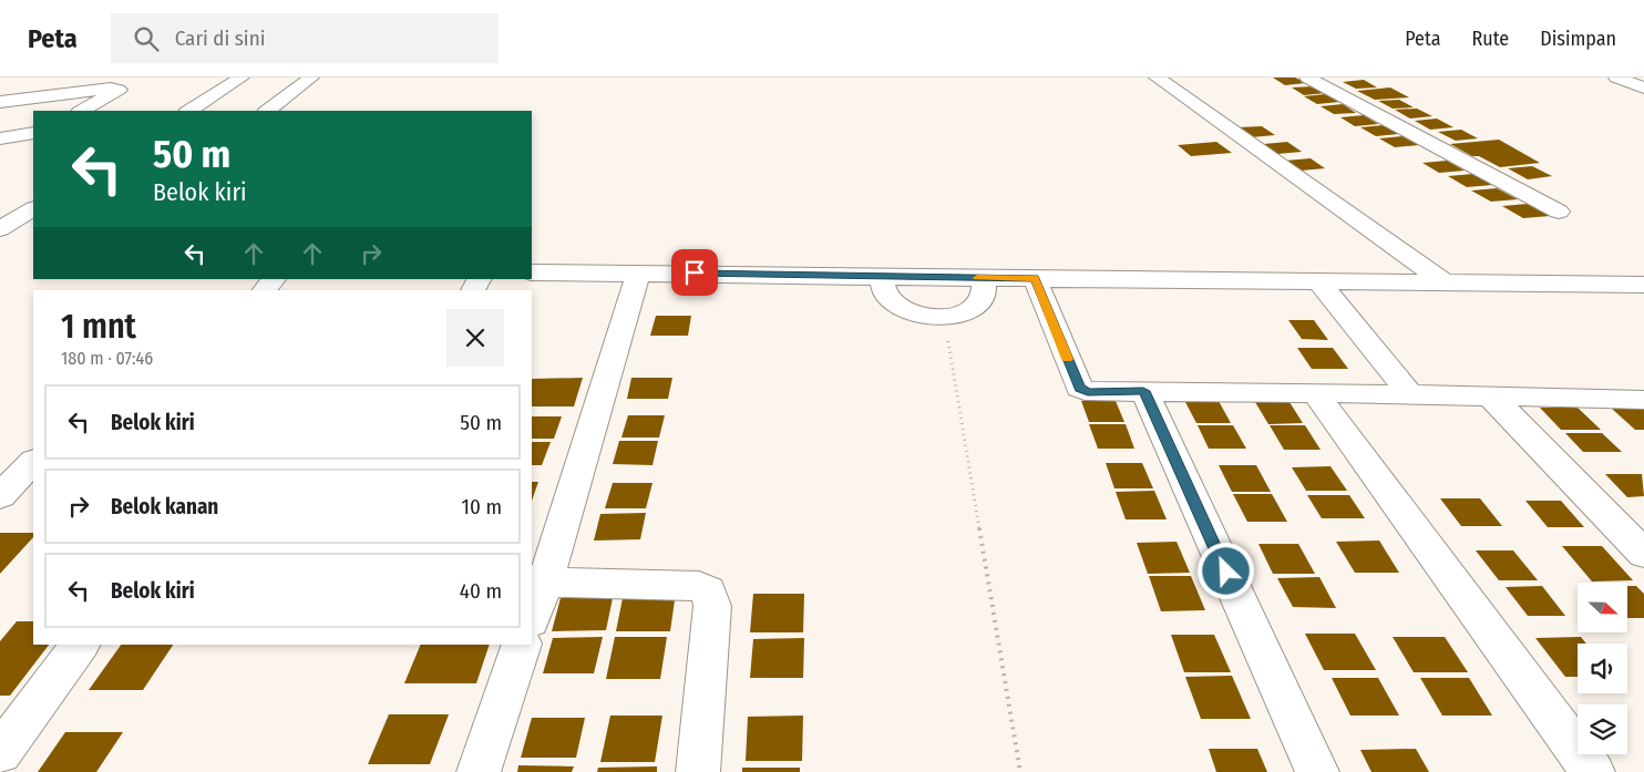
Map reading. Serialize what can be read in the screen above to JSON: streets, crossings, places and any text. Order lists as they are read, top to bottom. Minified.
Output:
{"north":"right","page":{"header":"Peta","search":"Cari di sini","nav":["Peta","Rute","Disimpan"],"turn":["50 m","Belok kiri"],"heading":["1 mnt","180 m · 07:46"],"list":[{"name":"Belok kiri","value":"50 m"},{"name":"Belok kanan","value":"10 m"},{"name":"Belok kiri","value":"40 m"}]}}
